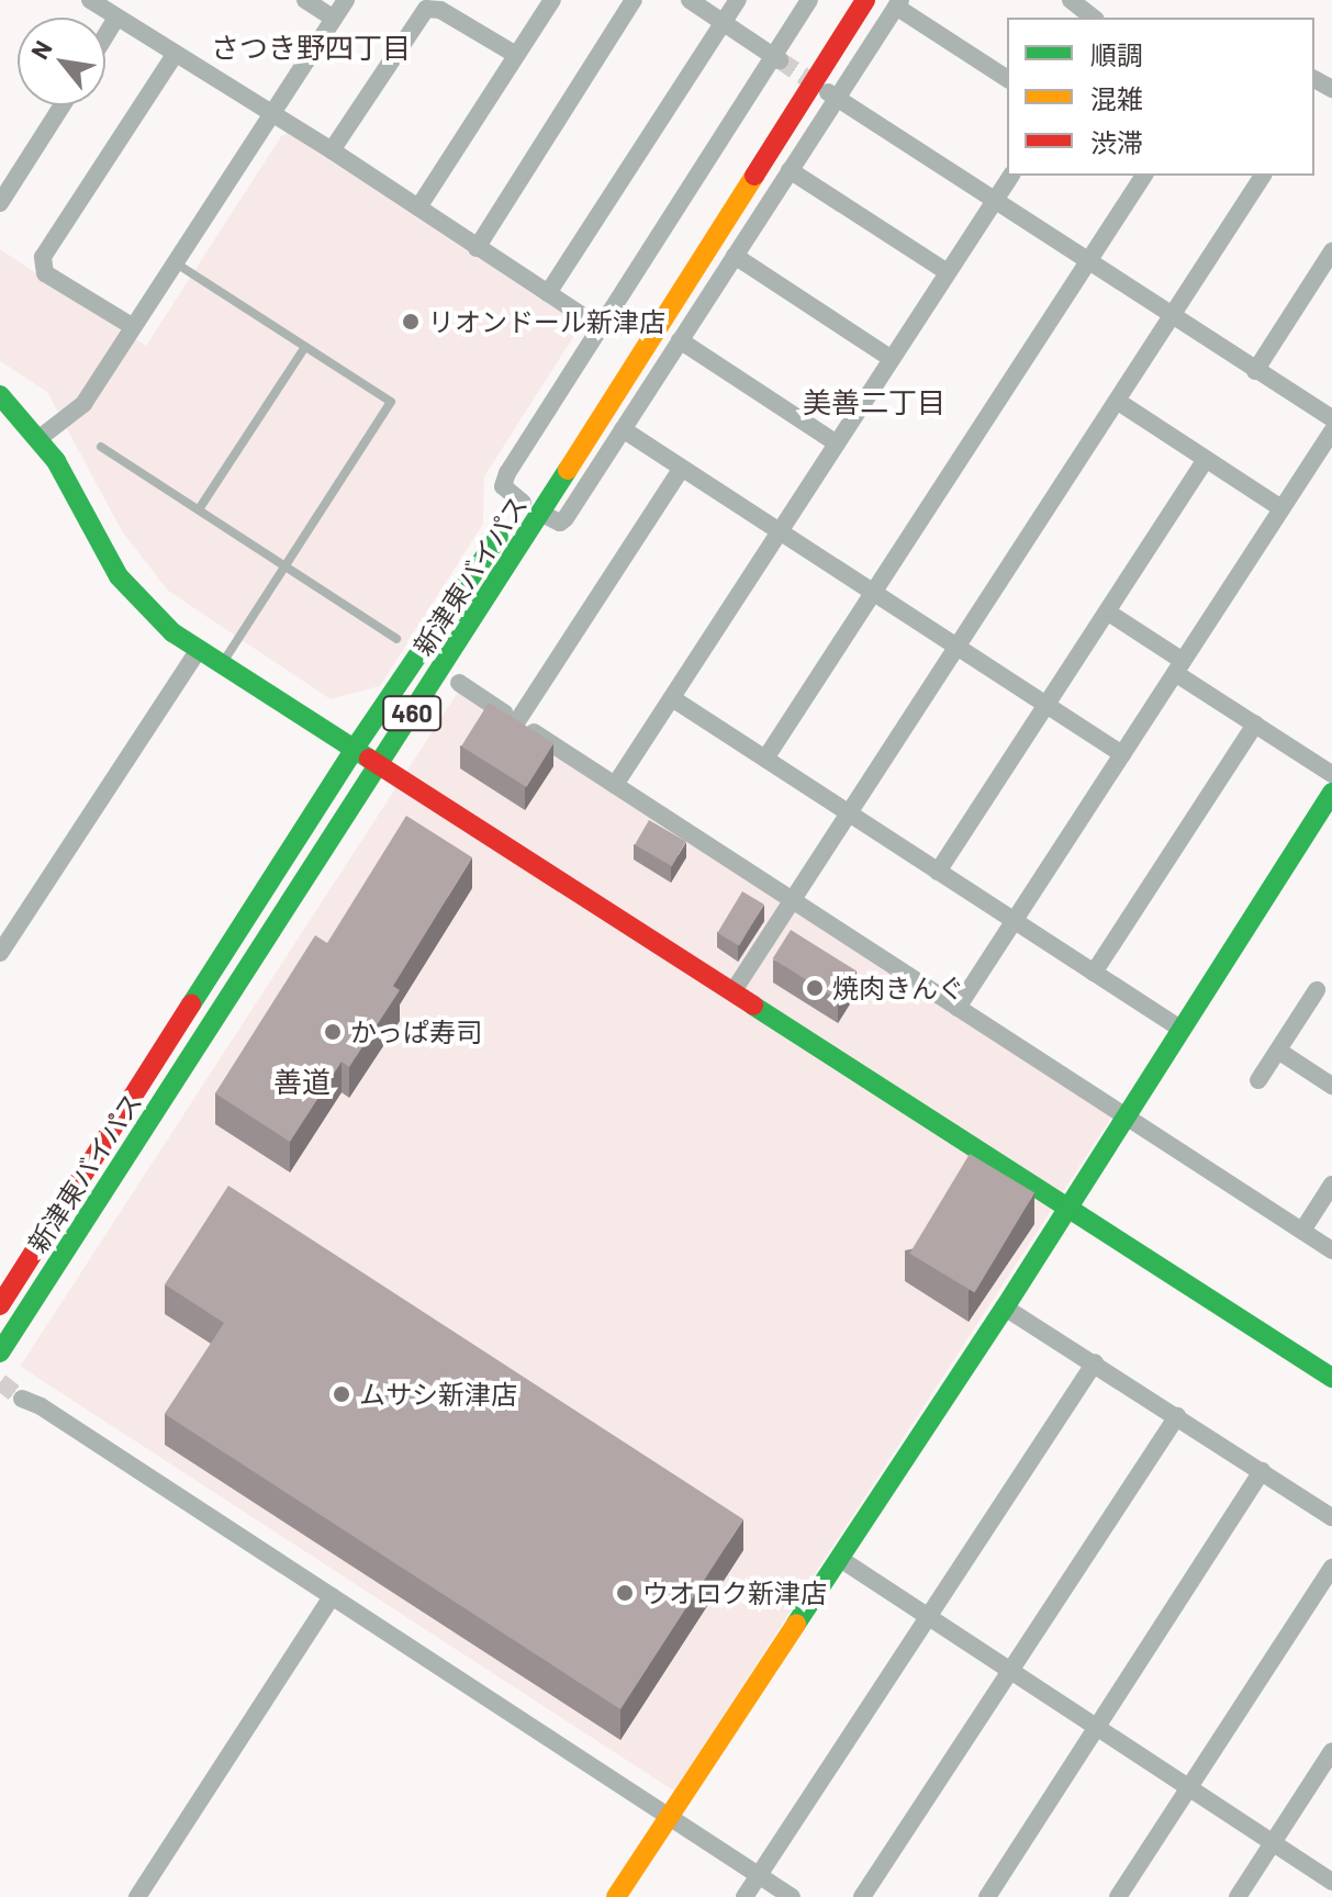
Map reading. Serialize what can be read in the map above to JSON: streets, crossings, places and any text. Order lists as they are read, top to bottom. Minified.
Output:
{"streets":{"main road":["新津東バイパス","460"]},"districts":["さつき野四丁目","美善二丁目","善道"],"places":["リオンドール新津店","焼肉きんぐ","かっぱ寿司","ムサシ新津店","ウオロク新津店"],"legend":["順調","混雑","渋滞"],"north":"top left"}
